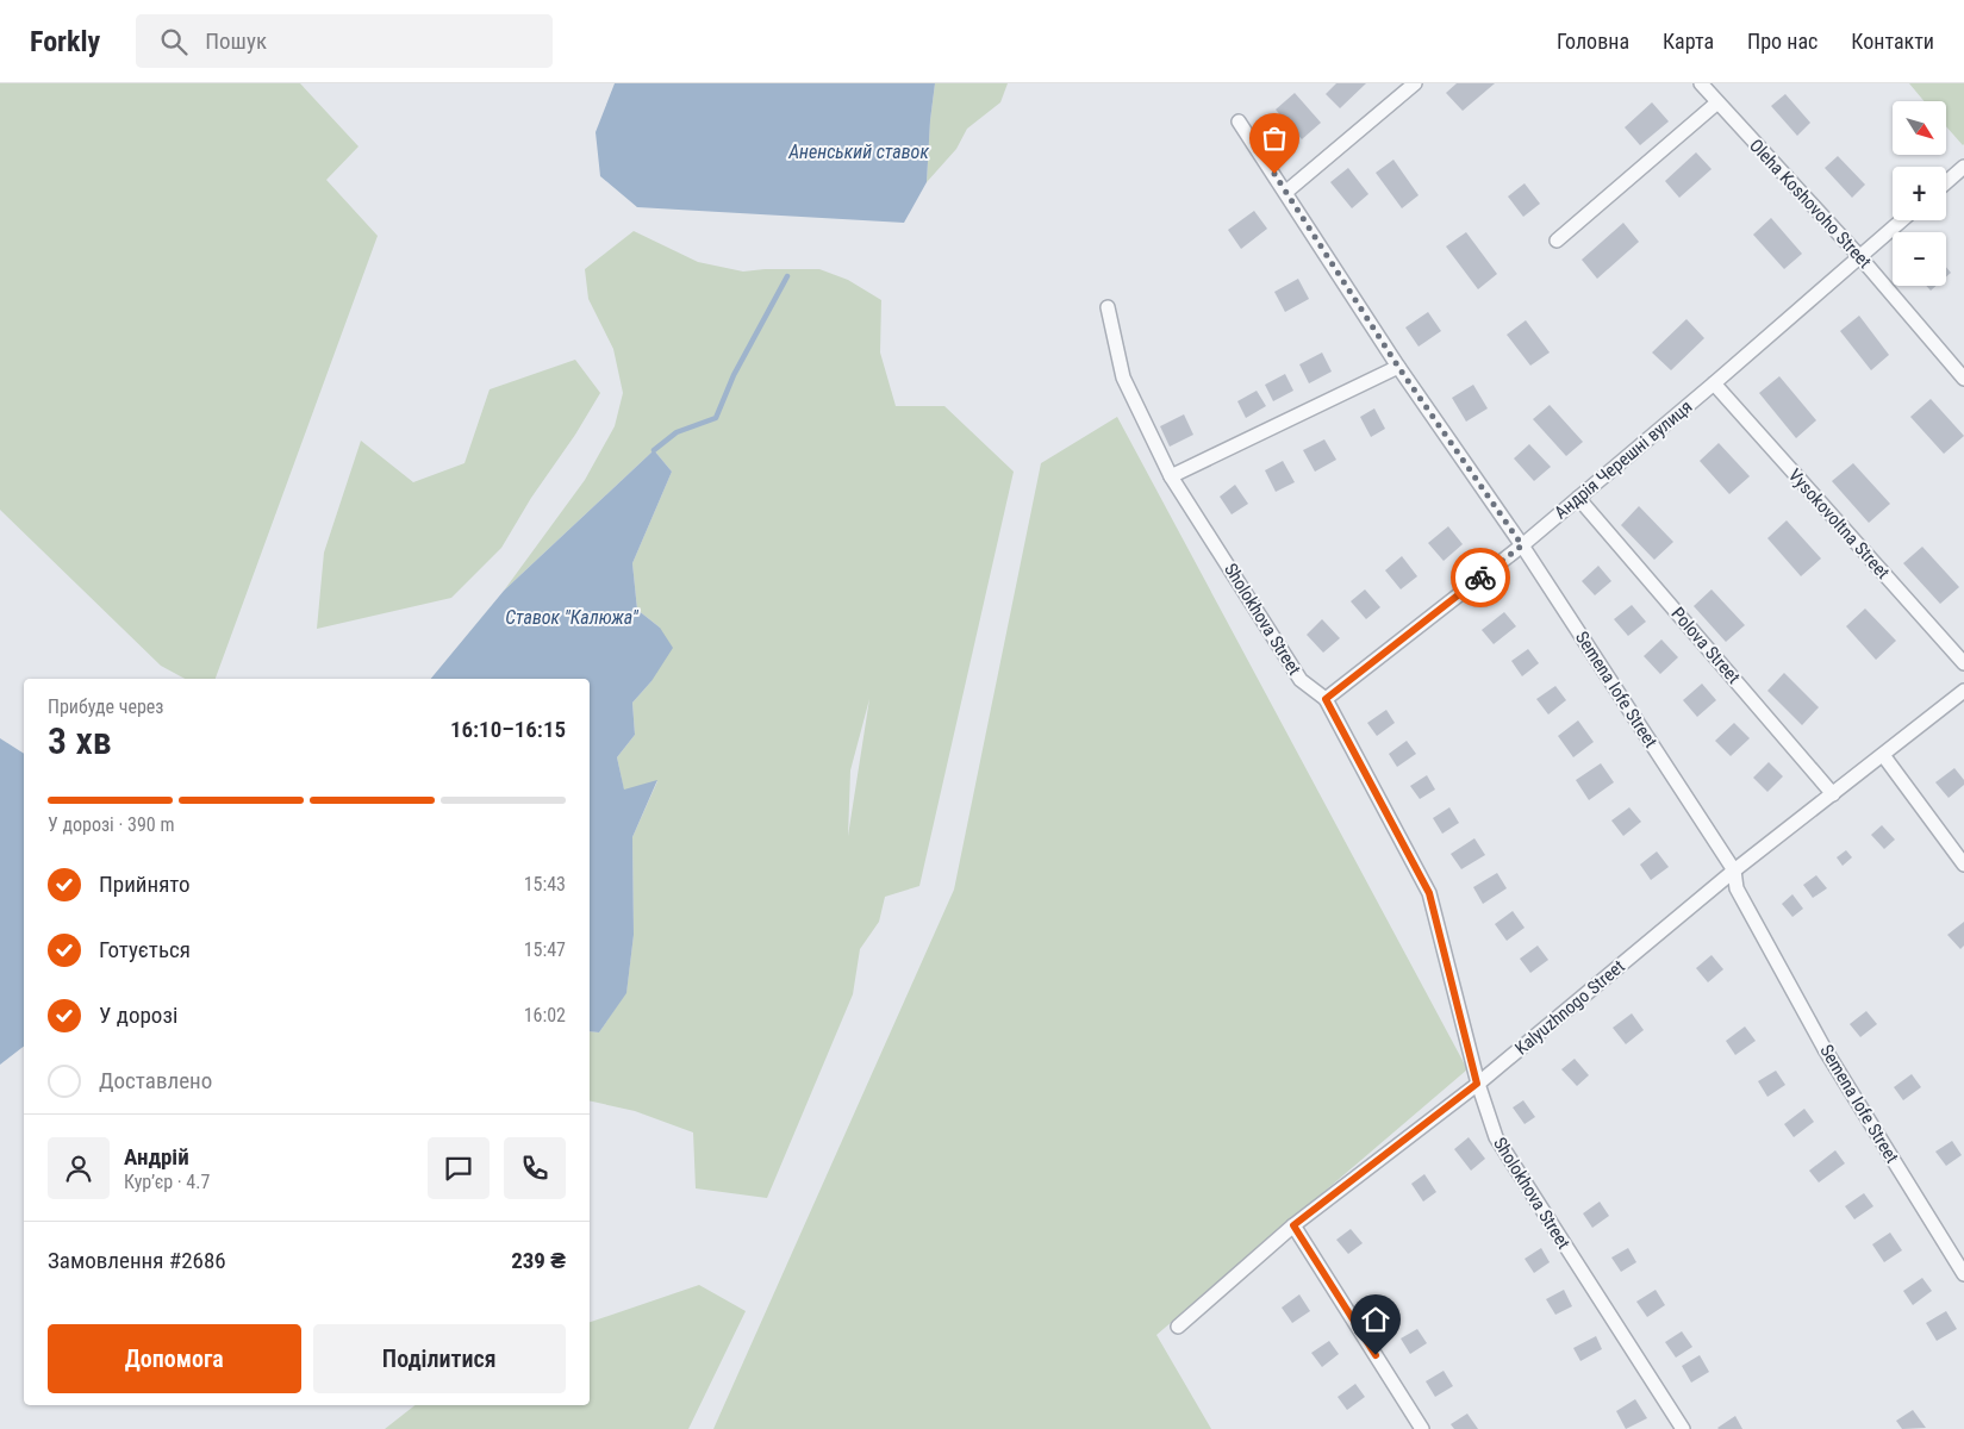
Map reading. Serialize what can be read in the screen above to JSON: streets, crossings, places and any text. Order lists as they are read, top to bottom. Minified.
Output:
{"streets":{"street":["Oleha Koshovoho Street","Андрія Черешні вулиця","Vysokovoltna Street","Sholokhova Street","Polova Street","Semena Iofe Street","Kalyuzhnogo Street"]},"crossings":[["Oleha Koshovoho Street","Андрія Черешні вулиця"],["Андрія Черешні вулиця","Vysokovoltna Street"],["Андрія Черешні вулиця","Sholokhova Street"],["Андрія Черешні вулиця","Polova Street"],["Андрія Черешні вулиця","Semena Iofe Street"],["Sholokhova Street","Kalyuzhnogo Street"],["Polova Street","Kalyuzhnogo Street"],["Semena Iofe Street","Kalyuzhnogo Street"]],"water":["Аненський ставок","Ставок \"Калюжа\""],"north":"bottom right","page":{"header":"Forkly","search":"Пошук","nav":["Головна","Карта","Про нас","Контакти"],"map_buttons":["+","−"],"heading":["3 хв","Прибуде через","16:10–16:15"],"panel":["Андрій","Кур’єр · 4.7","Замовлення #2686","239 ₴"],"bar":"У дорозі · 390 m","list":[["Прийнято","15:43"],["Готується","15:47"],["У дорозі","16:02"],"Доставлено"],"buttons":["Допомога","Поділитися"]}}
